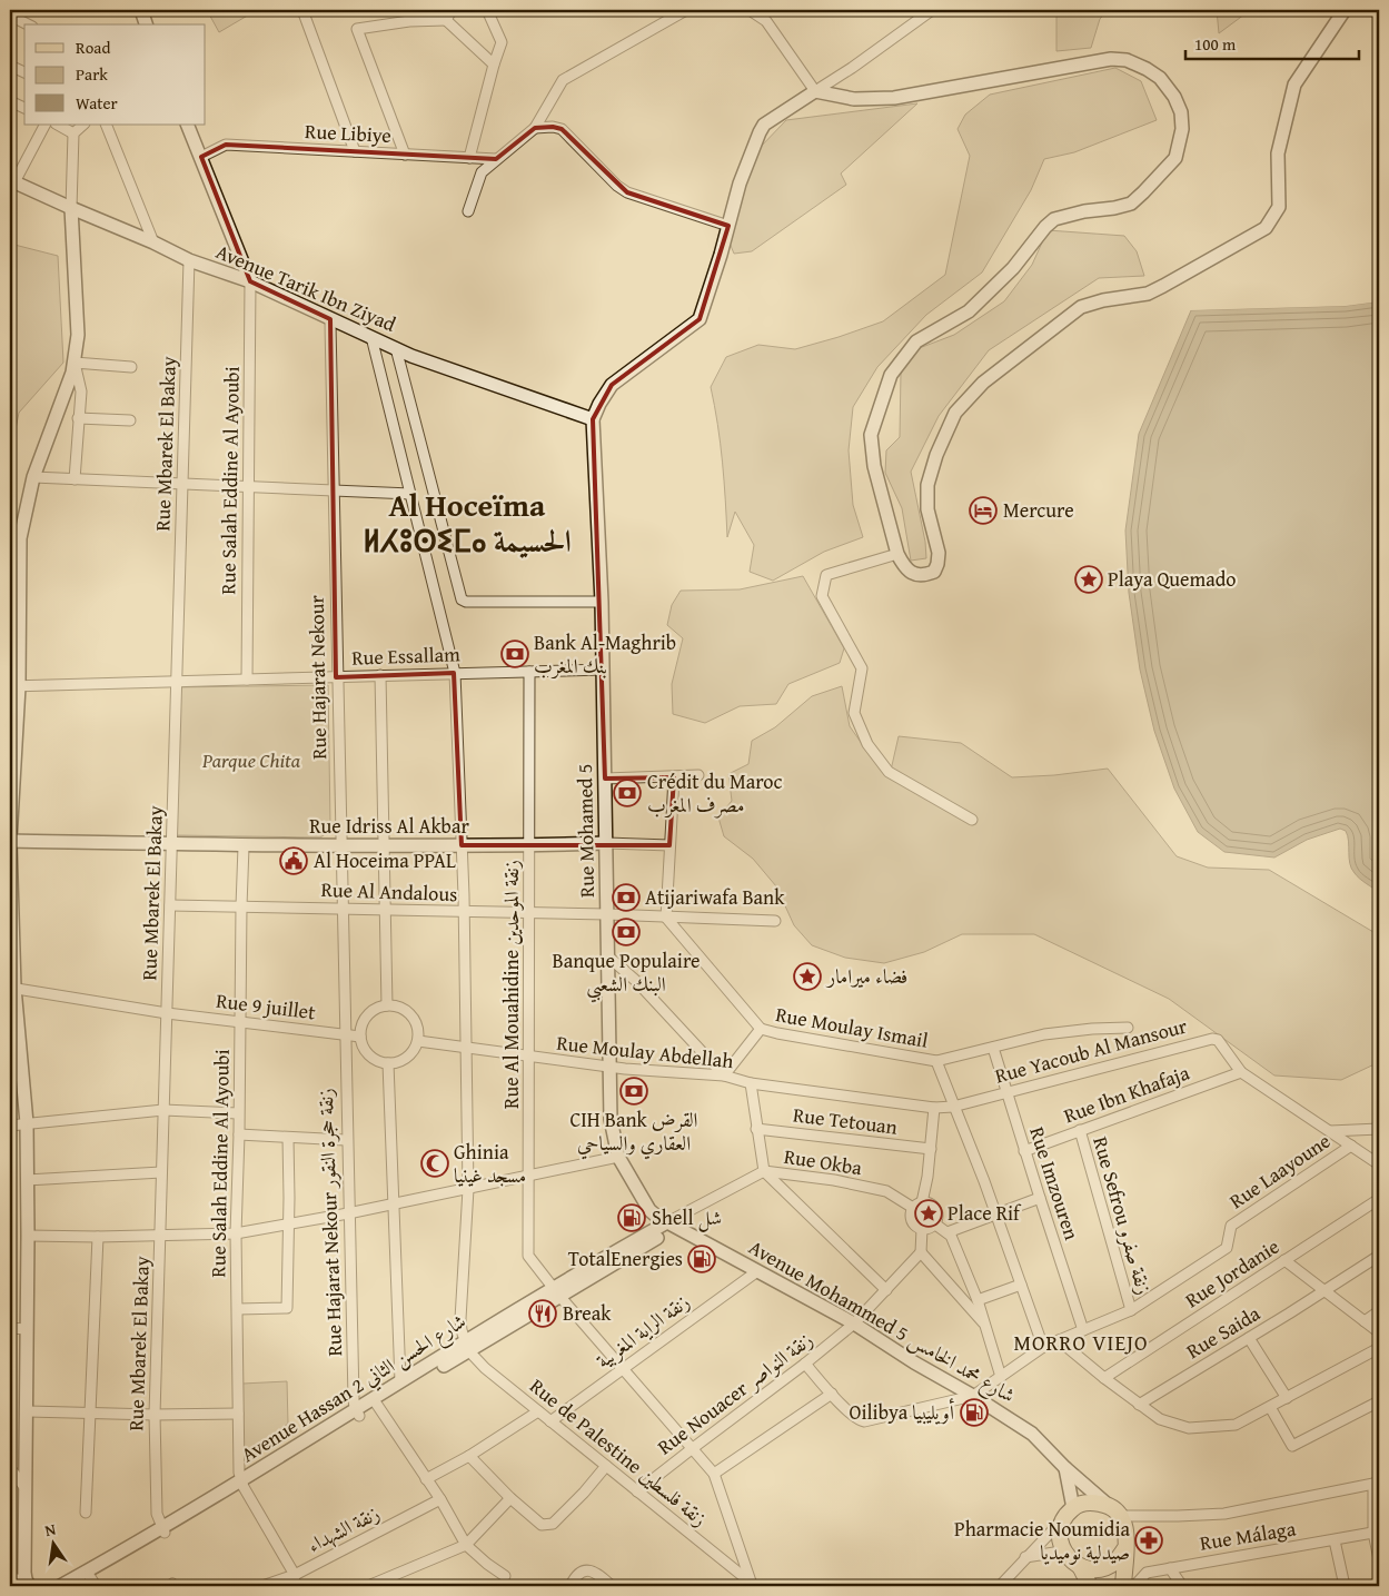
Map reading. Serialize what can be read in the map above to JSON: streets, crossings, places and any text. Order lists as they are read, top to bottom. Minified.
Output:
{"streets":{"street":["Rue Libiye","Avenue Tarik Ibn Ziyad","Rue Mbarek El Bakay","Rue Salah Eddine Al Ayoubi","Rue Essallam","Rue Hajarat Nekour","Rue Idriss Al Akbar","Rue Mohamed 5","Rue Al Andalous","Rue Al Mouahidine زنقة الموحدين","Rue 9 juillet","Rue Moulay Ismail","Rue Yacoub Al Mansour","Rue Moulay Abdellah","Rue Ibn Khafaja","Rue Tetouan","Rue Okba","Rue Laayoune","Rue Imzouren","Rue Sefrou زنقة صفرو","Rue Hajarat Nekour زنقة حجرة النقور","Rue Jordanie","Avenue Mohammed 5 شارع محمد الخامس","زنقة الراية المغربية","Rue Saida","Avenue Hassan 2 شارع الحسن الثاني","Rue Nouacer زنقة النواصر","Rue de Palestine زنقة فلسطين","زنقة الشهداء","Rue Málaga"]},"crossings":[["Avenue Tarik Ibn Ziyad","Rue Mbarek El Bakay"],["Avenue Tarik Ibn Ziyad","Rue Salah Eddine Al Ayoubi"],["Avenue Tarik Ibn Ziyad","Rue Hajarat Nekour"],["Avenue Tarik Ibn Ziyad","Rue Mohamed 5"],["Rue Mbarek El Bakay","Rue Essallam"],["Rue Mbarek El Bakay","Rue Idriss Al Akbar"],["Rue Mbarek El Bakay","Rue Al Andalous"],["Rue Mbarek El Bakay","Rue 9 juillet"],["Rue Mbarek El Bakay","Avenue Hassan 2 شارع الحسن الثاني"],["Rue Salah Eddine Al Ayoubi","Rue Essallam"],["Rue Salah Eddine Al Ayoubi","Rue Idriss Al Akbar"],["Rue Salah Eddine Al Ayoubi","Rue Al Andalous"],["Rue Salah Eddine Al Ayoubi","Rue 9 juillet"],["Rue Salah Eddine Al Ayoubi","Avenue Hassan 2 شارع الحسن الثاني"],["Rue Essallam","Rue Hajarat Nekour"],["Rue Essallam","Rue Mohamed 5"],["Rue Essallam","Rue Al Mouahidine زنقة الموحدين"],["Rue Hajarat Nekour","Rue Idriss Al Akbar"],["Rue Hajarat Nekour","Rue Al Andalous"],["Rue Hajarat Nekour","Rue 9 juillet"],["Rue Hajarat Nekour","Rue Hajarat Nekour زنقة حجرة النقور"],["Rue Idriss Al Akbar","Rue Mohamed 5"],["Rue Idriss Al Akbar","Rue Al Mouahidine زنقة الموحدين"],["Rue Mohamed 5","Rue Al Andalous"],["Rue Mohamed 5","Rue Moulay Abdellah"],["Rue Mohamed 5","Rue Okba"],["Rue Mohamed 5","Avenue Mohammed 5 شارع محمد الخامس"],["Rue Mohamed 5","Avenue Hassan 2 شارع الحسن الثاني"],["Rue Al Andalous","Rue Al Mouahidine زنقة الموحدين"],["Rue Al Mouahidine زنقة الموحدين","Rue Moulay Abdellah"],["Rue Al Mouahidine زنقة الموحدين","زنقة الراية المغربية"],["Rue Al Mouahidine زنقة الموحدين","Avenue Hassan 2 شارع الحسن الثاني"],["Rue Al Mouahidine زنقة الموحدين","Rue Nouacer زنقة النواصر"],["Rue 9 juillet","Rue Moulay Abdellah"],["Rue 9 juillet","Rue Hajarat Nekour زنقة حجرة النقور"],["Rue Yacoub Al Mansour","Rue Moulay Abdellah"],["Rue Yacoub Al Mansour","Rue Ibn Khafaja"],["Rue Yacoub Al Mansour","Rue Imzouren"],["Rue Ibn Khafaja","Rue Imzouren"],["Rue Ibn Khafaja","Rue Sefrou زنقة صفرو"],["Rue Okba","Avenue Mohammed 5 شارع محمد الخامس"],["Rue Okba","Avenue Hassan 2 شارع الحسن الثاني"],["Rue Laayoune","Rue Imzouren"],["Rue Laayoune","Rue Sefrou زنقة صفرو"],["Rue Laayoune","Avenue Mohammed 5 شارع محمد الخامس"],["Rue Hajarat Nekour زنقة حجرة النقور","Avenue Hassan 2 شارع الحسن الثاني"],["Avenue Mohammed 5 شارع محمد الخامس","زنقة الراية المغربية"],["Avenue Mohammed 5 شارع محمد الخامس","Avenue Hassan 2 شارع الحسن الثاني"],["Avenue Mohammed 5 شارع محمد الخامس","Rue Nouacer زنقة النواصر"],["زنقة الراية المغربية","Rue de Palestine زنقة فلسطين"],["Avenue Hassan 2 شارع الحسن الثاني","Rue de Palestine زنقة فلسطين"],["Rue Nouacer زنقة النواصر","Rue de Palestine زنقة فلسطين"]],"districts":["Al Hoceïma ⵍⵃⵓⵙⵉⵎⴰ الحسيمة","MORRO VIEJO"],"parks":["Parque Chita"],"places":{"hotel":["Mercure"],"place":["Playa Quemado","فضاء ميرامار","Place Rif"],"bank":["Bank Al-Maghrib بنك المغرب","Crédit du Maroc مصرف المغرب","Atijariwafa Bank","Banque Populaire البنك الشعبي","CIH Bank القرض العقاري والسياحي"],"public building":["Al Hoceima PPAL"],"mosque":["Ghinia مسجد غينيا"],"fuel station":["Shell شل","TotalEnergies","Oilibya أويليبيا"],"restaurant":["Break"],"pharmacy":["Pharmacie Noumidia صيدلية نوميديا"]},"legend":["Road","Park","Water"],"scale_bar":"100 m","north":"top"}
